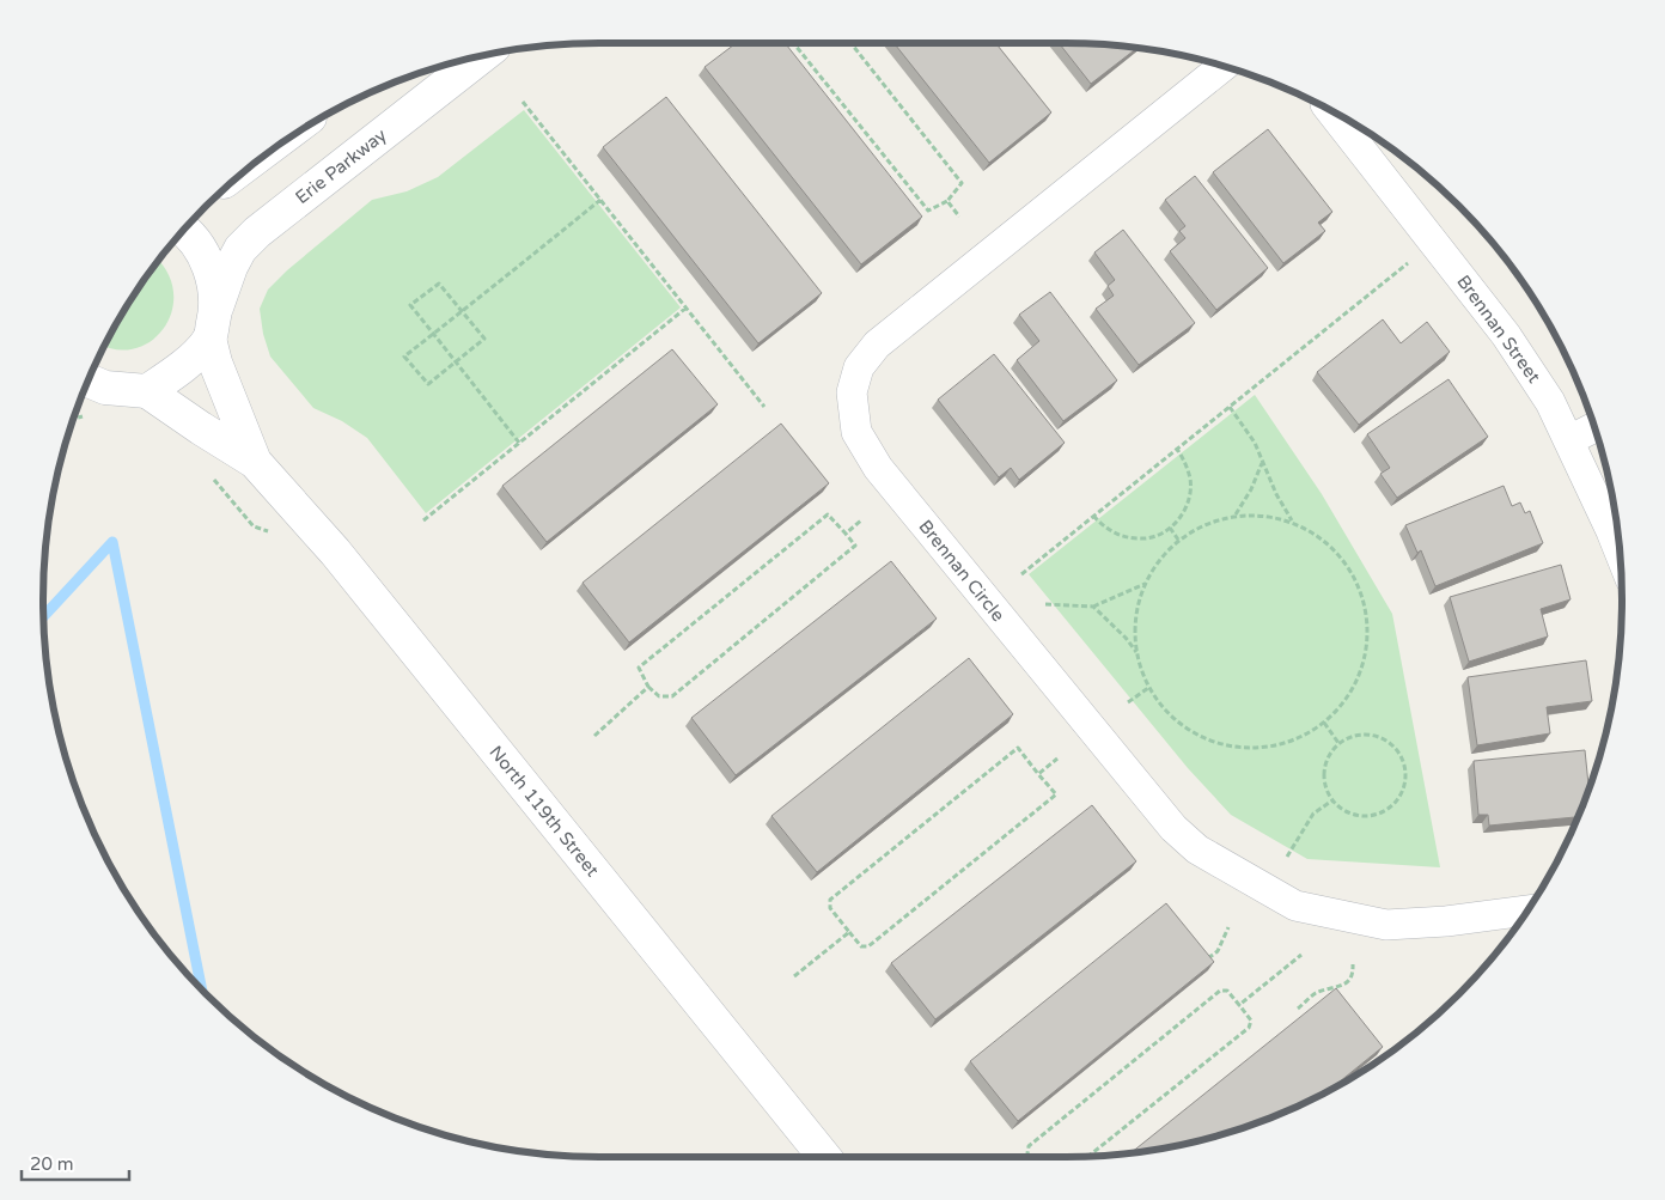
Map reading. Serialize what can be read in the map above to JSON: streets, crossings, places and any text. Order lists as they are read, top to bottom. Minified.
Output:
{"streets":{"street":["Erie Parkway","Brennan Street","Brennan Circle","North 119th Street"]},"crossings":[["Erie Parkway","North 119th Street"]],"scale_bar":"20 m"}
